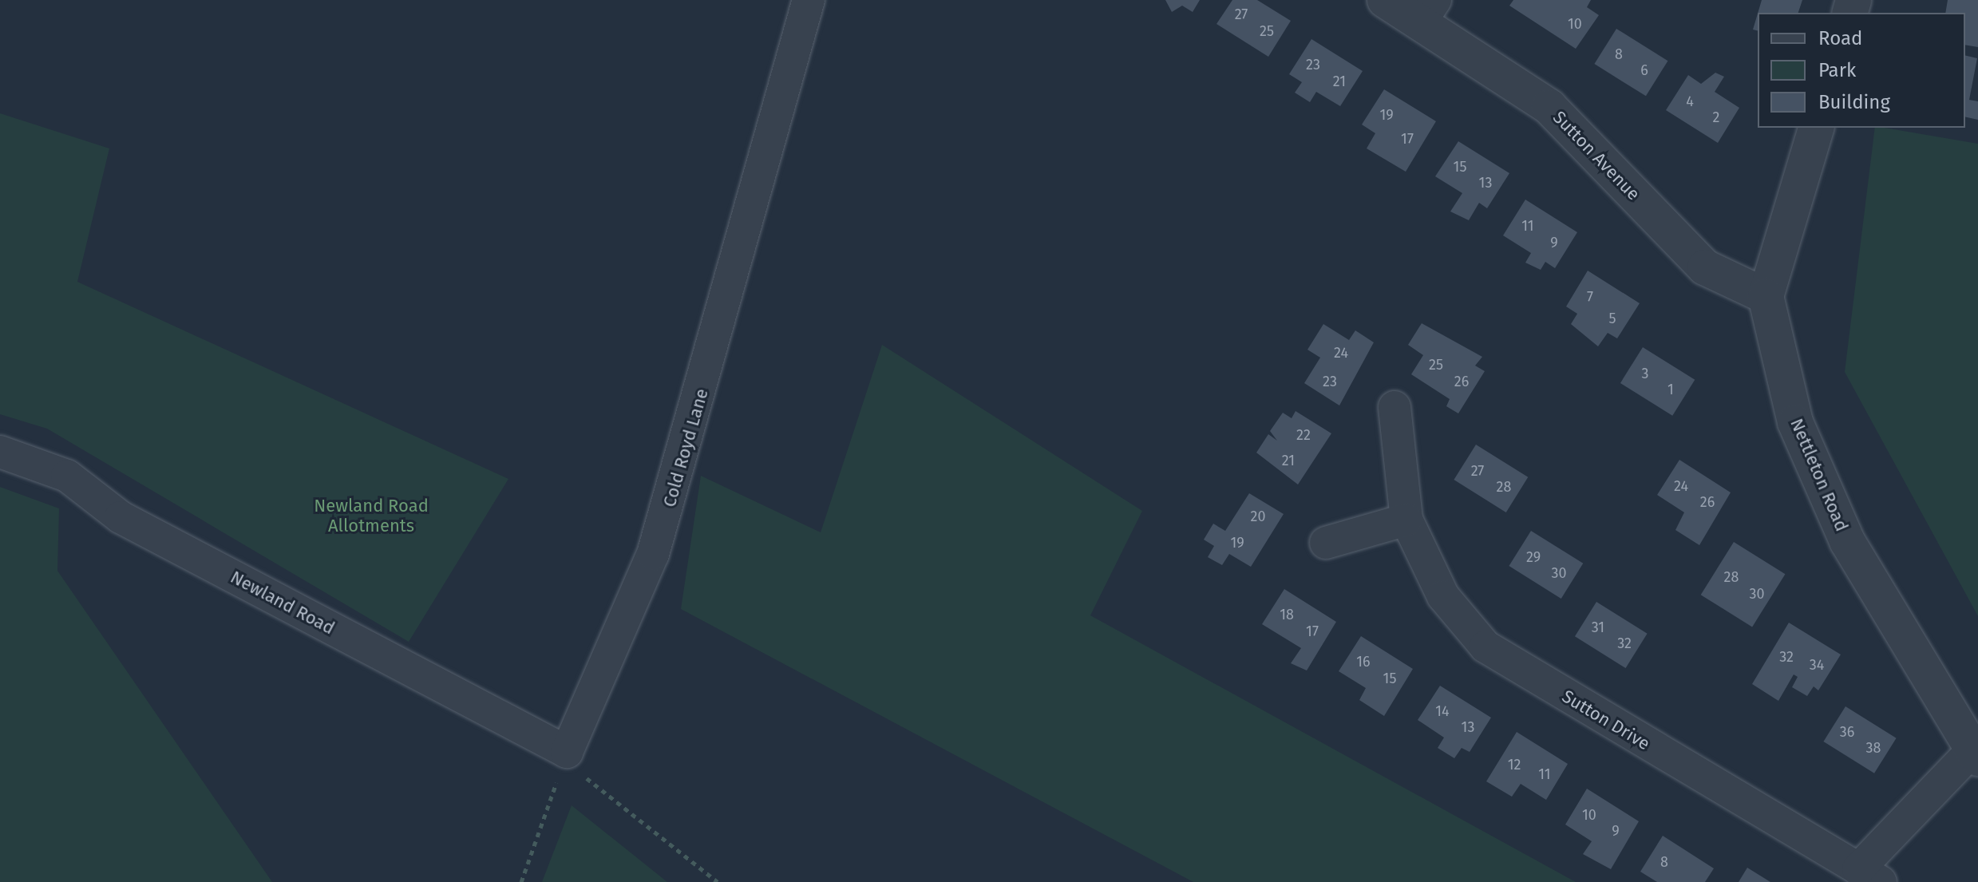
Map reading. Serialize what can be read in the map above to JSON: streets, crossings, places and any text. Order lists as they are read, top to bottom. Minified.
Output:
{"streets":{"street":["Sutton Avenue","Cold Royd Lane","Nettleton Road","Newland Road","Sutton Drive"]},"crossings":[["Sutton Avenue","Nettleton Road"],["Cold Royd Lane","Newland Road"],["Nettleton Road","Sutton Drive"]],"parks":["Newland Road Allotments"],"house_numbers":["27","10","25","8","23","6","21","4","19","2","17","15","13","11","9","7","5","24","25","3","23","26","1","22","21","27","24","28","26","20","19","29","30","28","30","18","31","17","32","32","16","34","15","14","13","36","38","12","11","10","9","8"],"legend":["Road","Park","Building"]}
